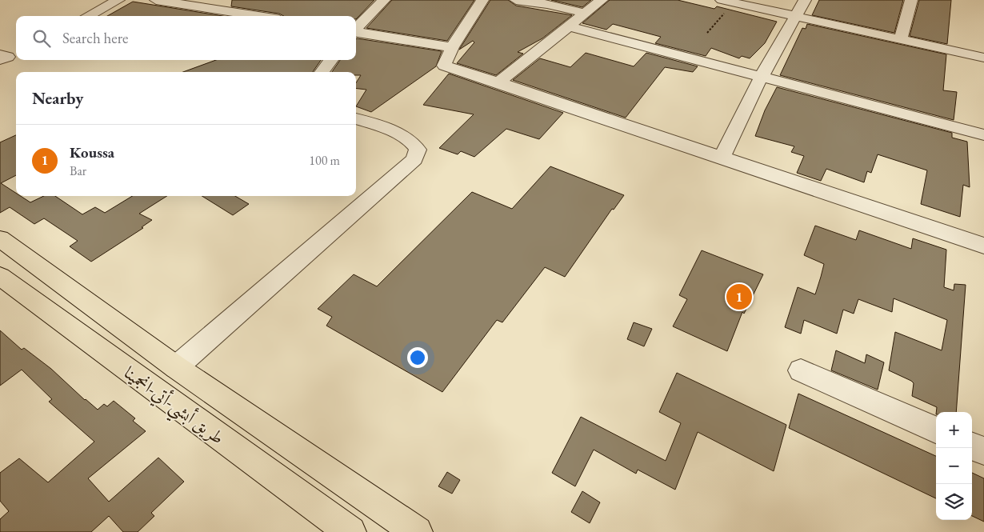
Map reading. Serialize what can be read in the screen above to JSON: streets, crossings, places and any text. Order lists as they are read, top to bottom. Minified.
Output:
{"streets":{"highway":["طريق أبشي-أتي-انجمينا"]},"page":{"search":"Search here","heading":"Nearby","list":[{"mark":"1","name":"Koussa","note":"Bar","value":"100 m"}],"pins":"1","map_buttons":["+","−"]}}
